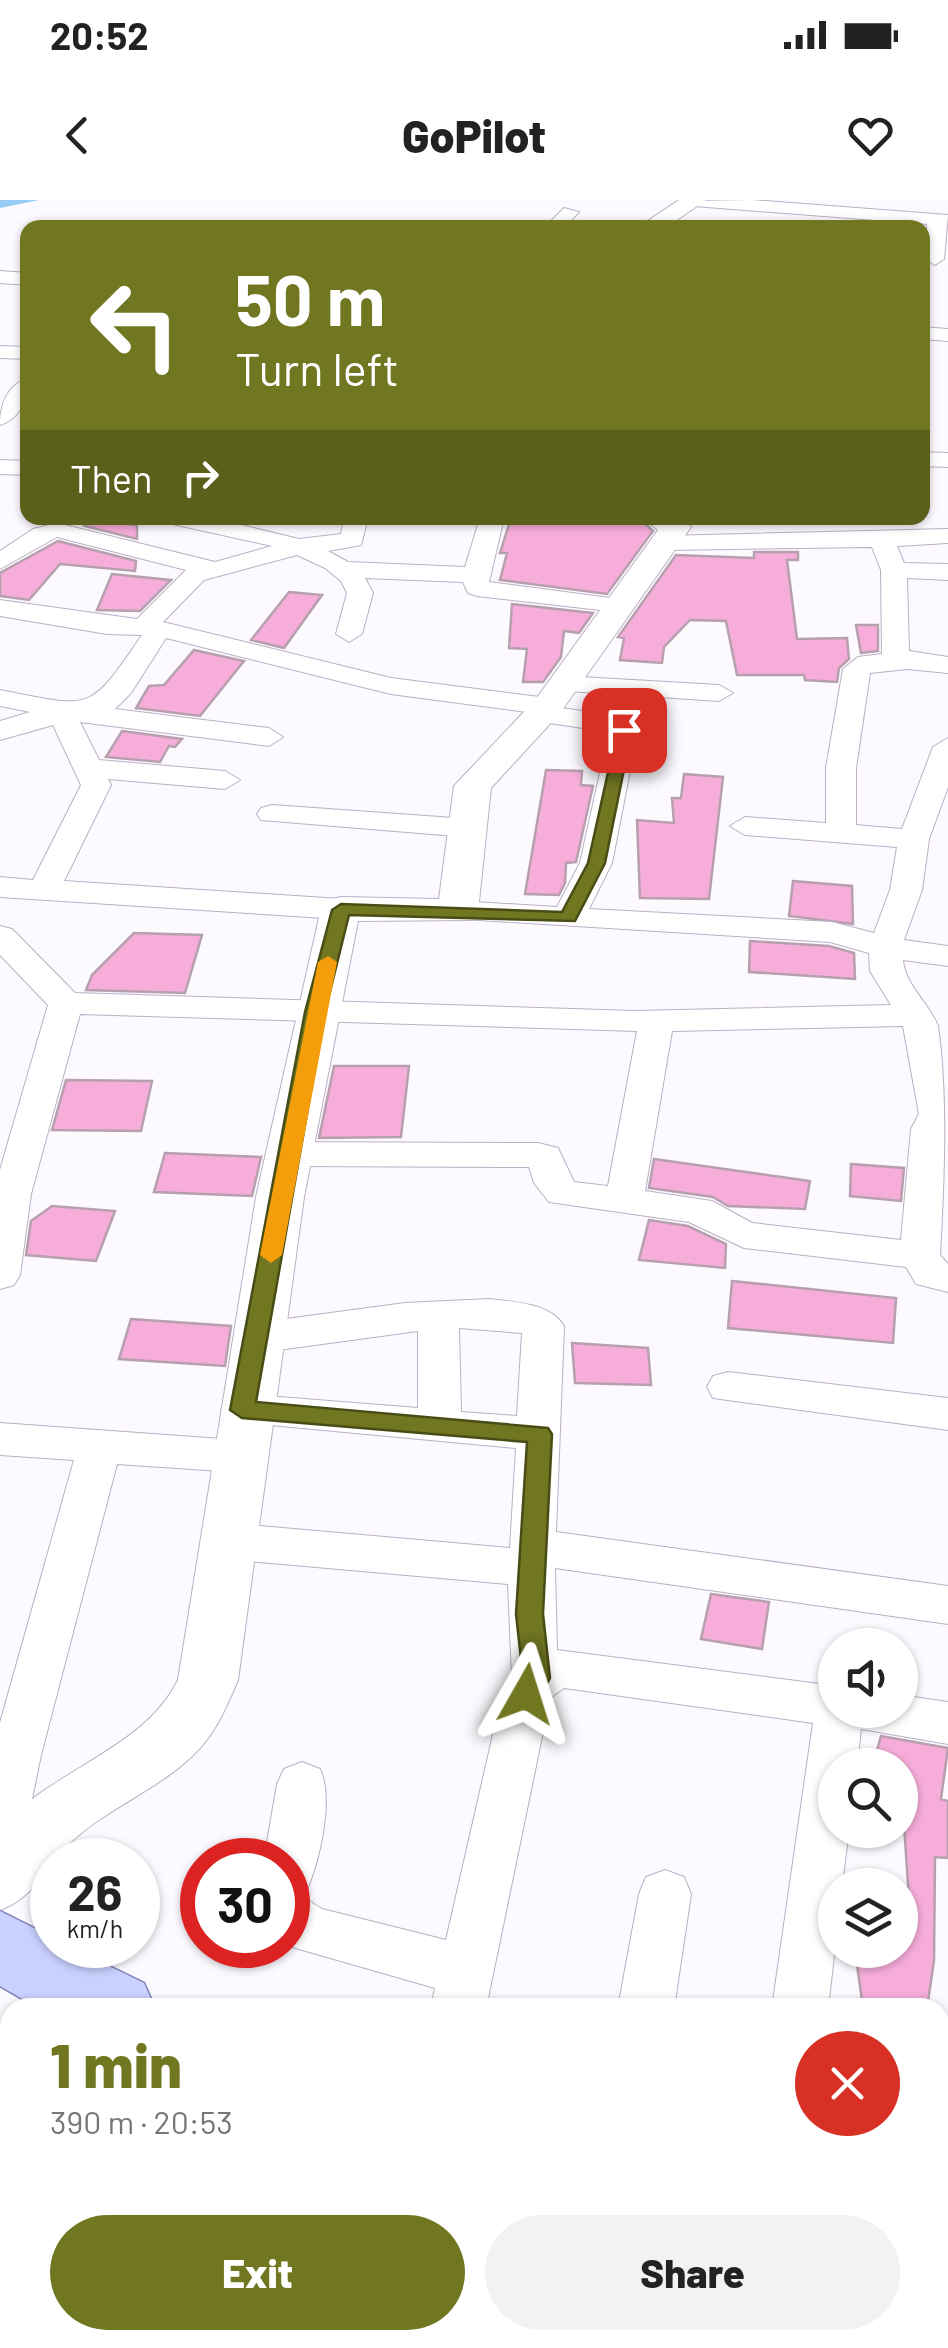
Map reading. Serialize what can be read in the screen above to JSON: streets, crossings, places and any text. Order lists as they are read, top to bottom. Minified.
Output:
{"page":{"status":"20:52","header":"GoPilot","turn":["50 m","Turn left"],"then":"Then","speed":"26 km/h","limit":"30","heading":["1 min","390 m · 20:53"],"buttons":["Exit","Share"]}}
